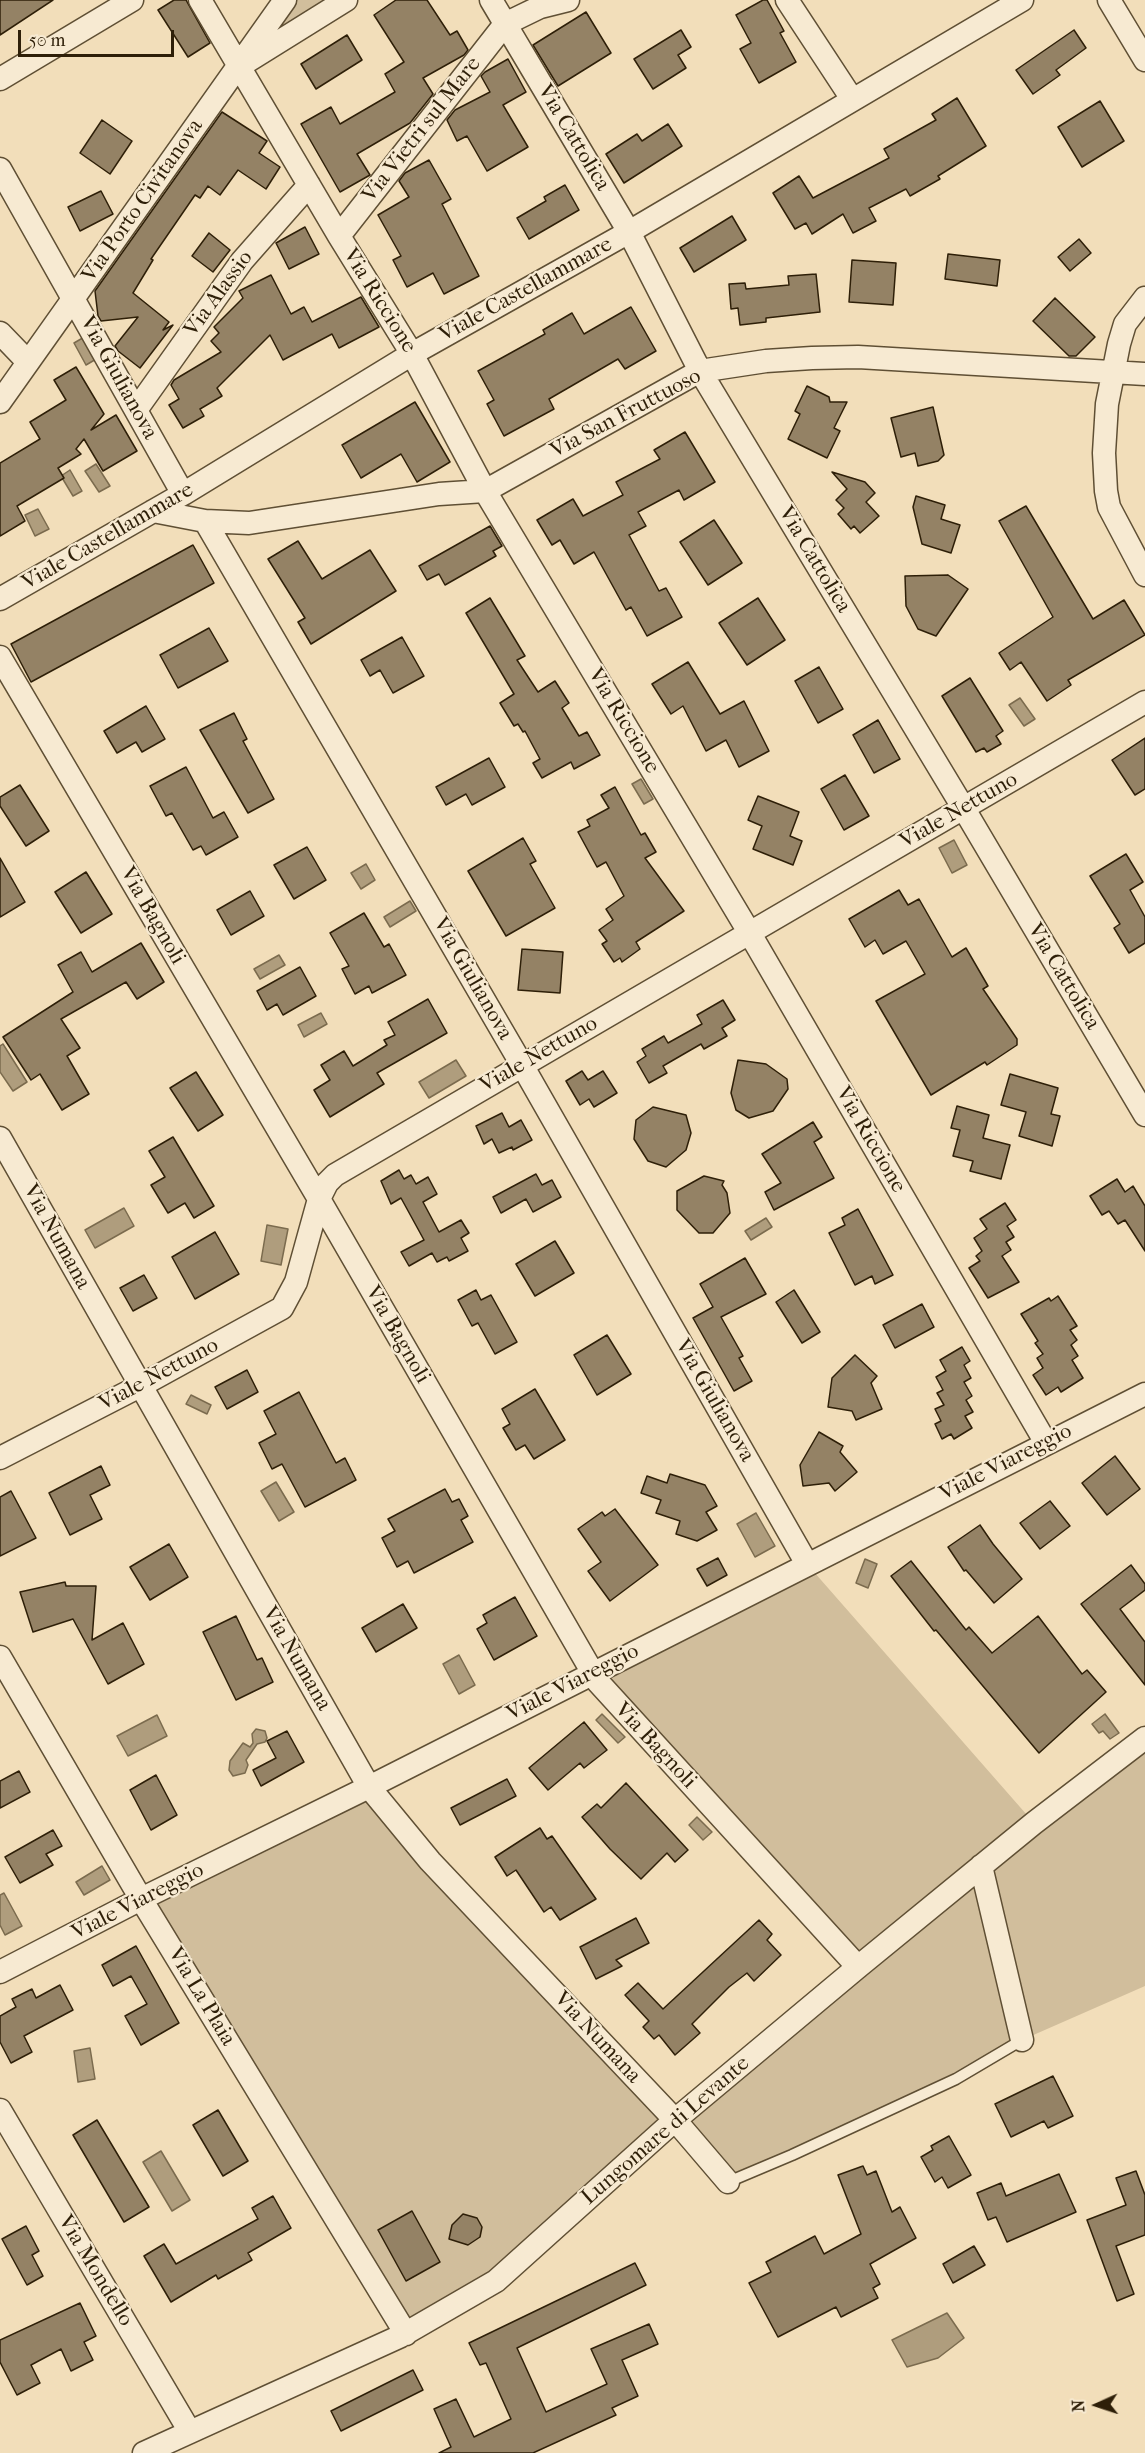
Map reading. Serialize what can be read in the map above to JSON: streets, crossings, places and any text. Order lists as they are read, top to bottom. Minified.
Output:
{"streets":{"street":["Via Vietri sul Mare","Via Cattolica","Via Porto Civitanova","Viale Castellammare","Via Alassio","Via Riccione","Via Giulianova","Via San Fruttuoso","Viale Nettuno","Via Bagnoli","Via Numana","Viale Viareggio","Via La Plaia","Lungomare di Levante","Via Mondello"]},"crossings":[["Via Vietri sul Mare","Via Cattolica"],["Via Vietri sul Mare","Via Riccione"],["Via Cattolica","Viale Castellammare"],["Via Cattolica","Via San Fruttuoso"],["Via Cattolica","Viale Nettuno"],["Via Porto Civitanova","Via Riccione"],["Via Porto Civitanova","Via Giulianova"],["Viale Castellammare","Via Riccione"],["Viale Castellammare","Via Giulianova"],["Viale Castellammare","Via San Fruttuoso"],["Via Alassio","Via Riccione"],["Via Alassio","Via Giulianova"],["Via Riccione","Via San Fruttuoso"],["Via Riccione","Viale Nettuno"],["Via Riccione","Viale Viareggio"],["Via Giulianova","Via San Fruttuoso"],["Via Giulianova","Viale Nettuno"],["Via Giulianova","Viale Viareggio"],["Viale Nettuno","Via Bagnoli"],["Viale Nettuno","Via Numana"],["Via Bagnoli","Viale Viareggio"],["Via Bagnoli","Lungomare di Levante"],["Via Numana","Viale Viareggio"],["Via Numana","Lungomare di Levante"],["Viale Viareggio","Via La Plaia"],["Via La Plaia","Lungomare di Levante"],["Lungomare di Levante","Via Mondello"]],"scale_bar":"50 m","north":"left"}
